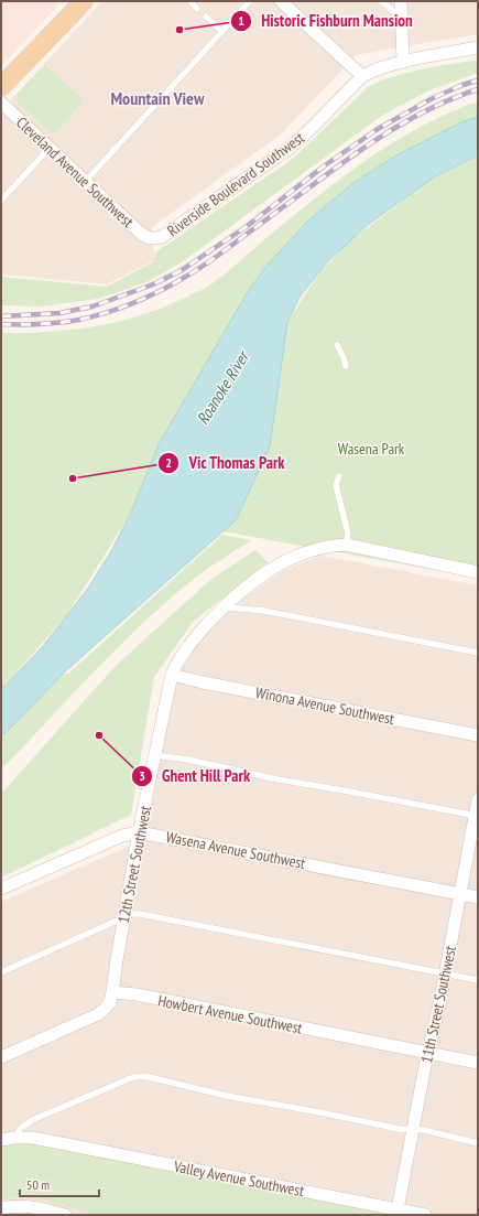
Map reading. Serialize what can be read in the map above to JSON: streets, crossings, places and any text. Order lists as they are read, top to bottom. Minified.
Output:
{"streets":{"street":["Cleveland Avenue Southwest","Riverside Boulevard Southwest","Winona Avenue Southwest","Wasena Avenue Southwest","12th Street Southwest","11th Street Southwest","Howbert Avenue Southwest","Valley Avenue Southwest"]},"crossings":[["Cleveland Avenue Southwest","Riverside Boulevard Southwest"],["Winona Avenue Southwest","12th Street Southwest"],["Wasena Avenue Southwest","12th Street Southwest"],["Wasena Avenue Southwest","11th Street Southwest"],["12th Street Southwest","Howbert Avenue Southwest"],["11th Street Southwest","Howbert Avenue Southwest"],["11th Street Southwest","Valley Avenue Southwest"]],"districts":["Mountain View"],"water":["Roanoke River"],"parks":["Wasena Park"],"places":["Historic Fishburn Mansion","Vic Thomas Park","Ghent Hill Park"],"scale_bar":"50 m"}
